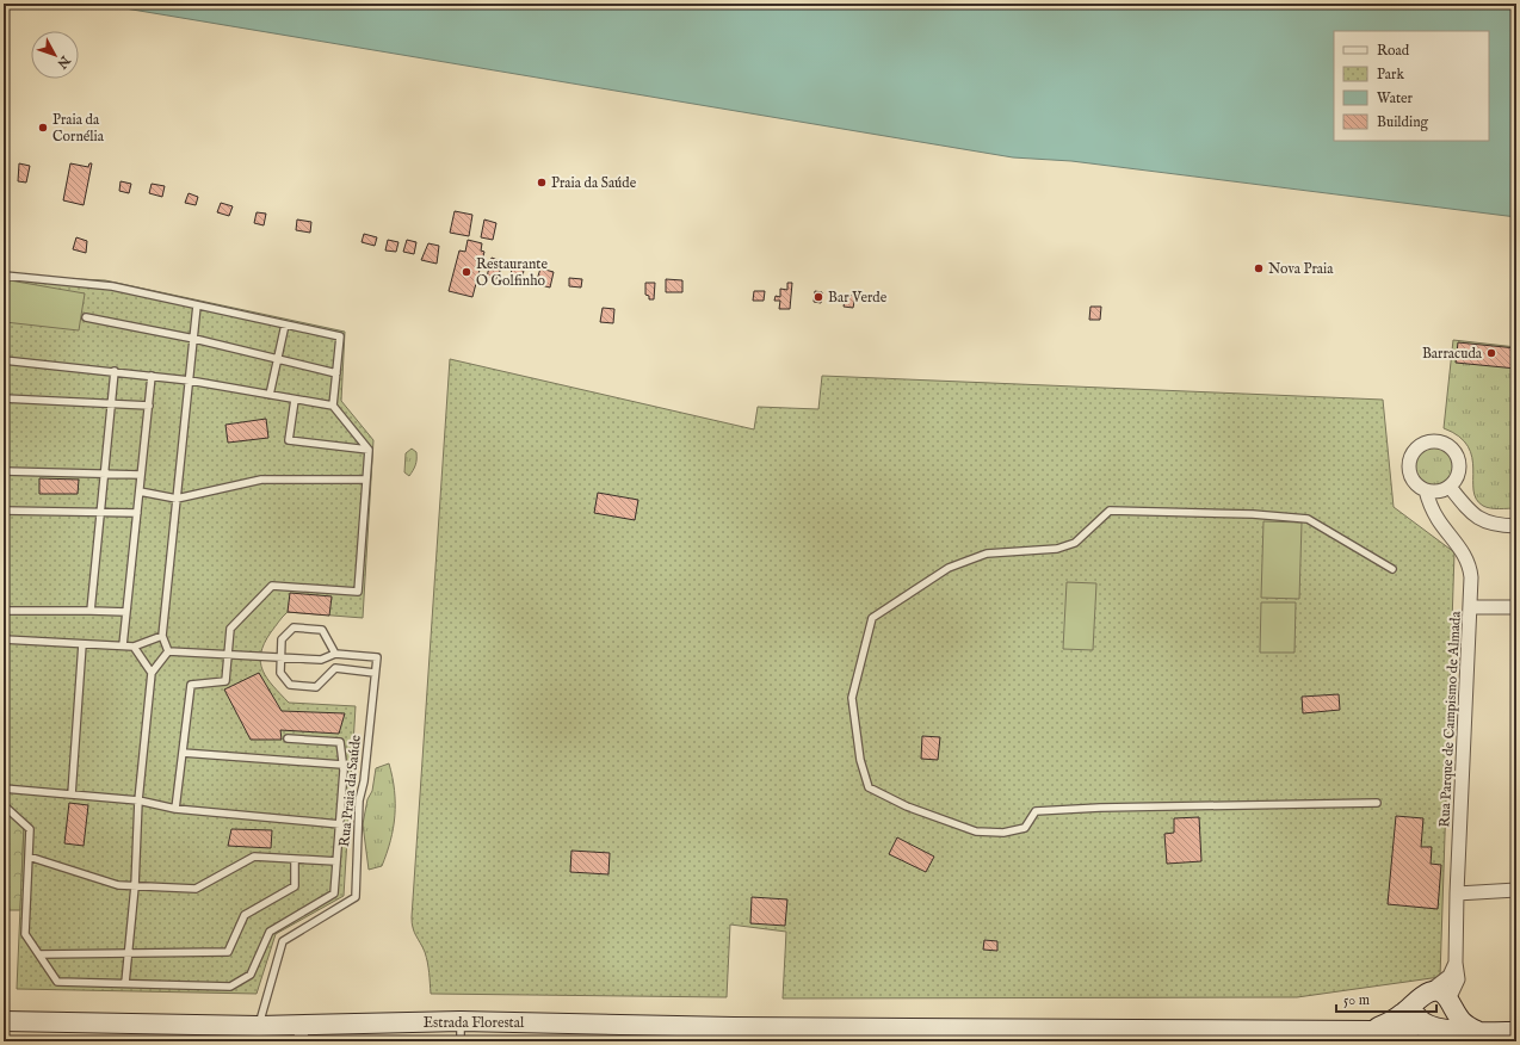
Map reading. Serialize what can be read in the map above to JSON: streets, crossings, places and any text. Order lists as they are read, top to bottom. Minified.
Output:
{"streets":{"main road":["Estrada Florestal"],"street":["Rua Parque de Campismo de Almada"],"lane":["Rua Praia da Saúde"]},"crossings":[["Rua Parque de Campismo de Almada","Estrada Florestal"],["Rua Praia da Saúde","Estrada Florestal"]],"places":["Praia da Cornélia","Praia da Saúde","Nova Praia","Restaurante O Golfinho","Bar Verde","Barracuda"],"legend":["Road","Park","Water","Building"],"scale_bar":"50 m","north":"bottom right"}
